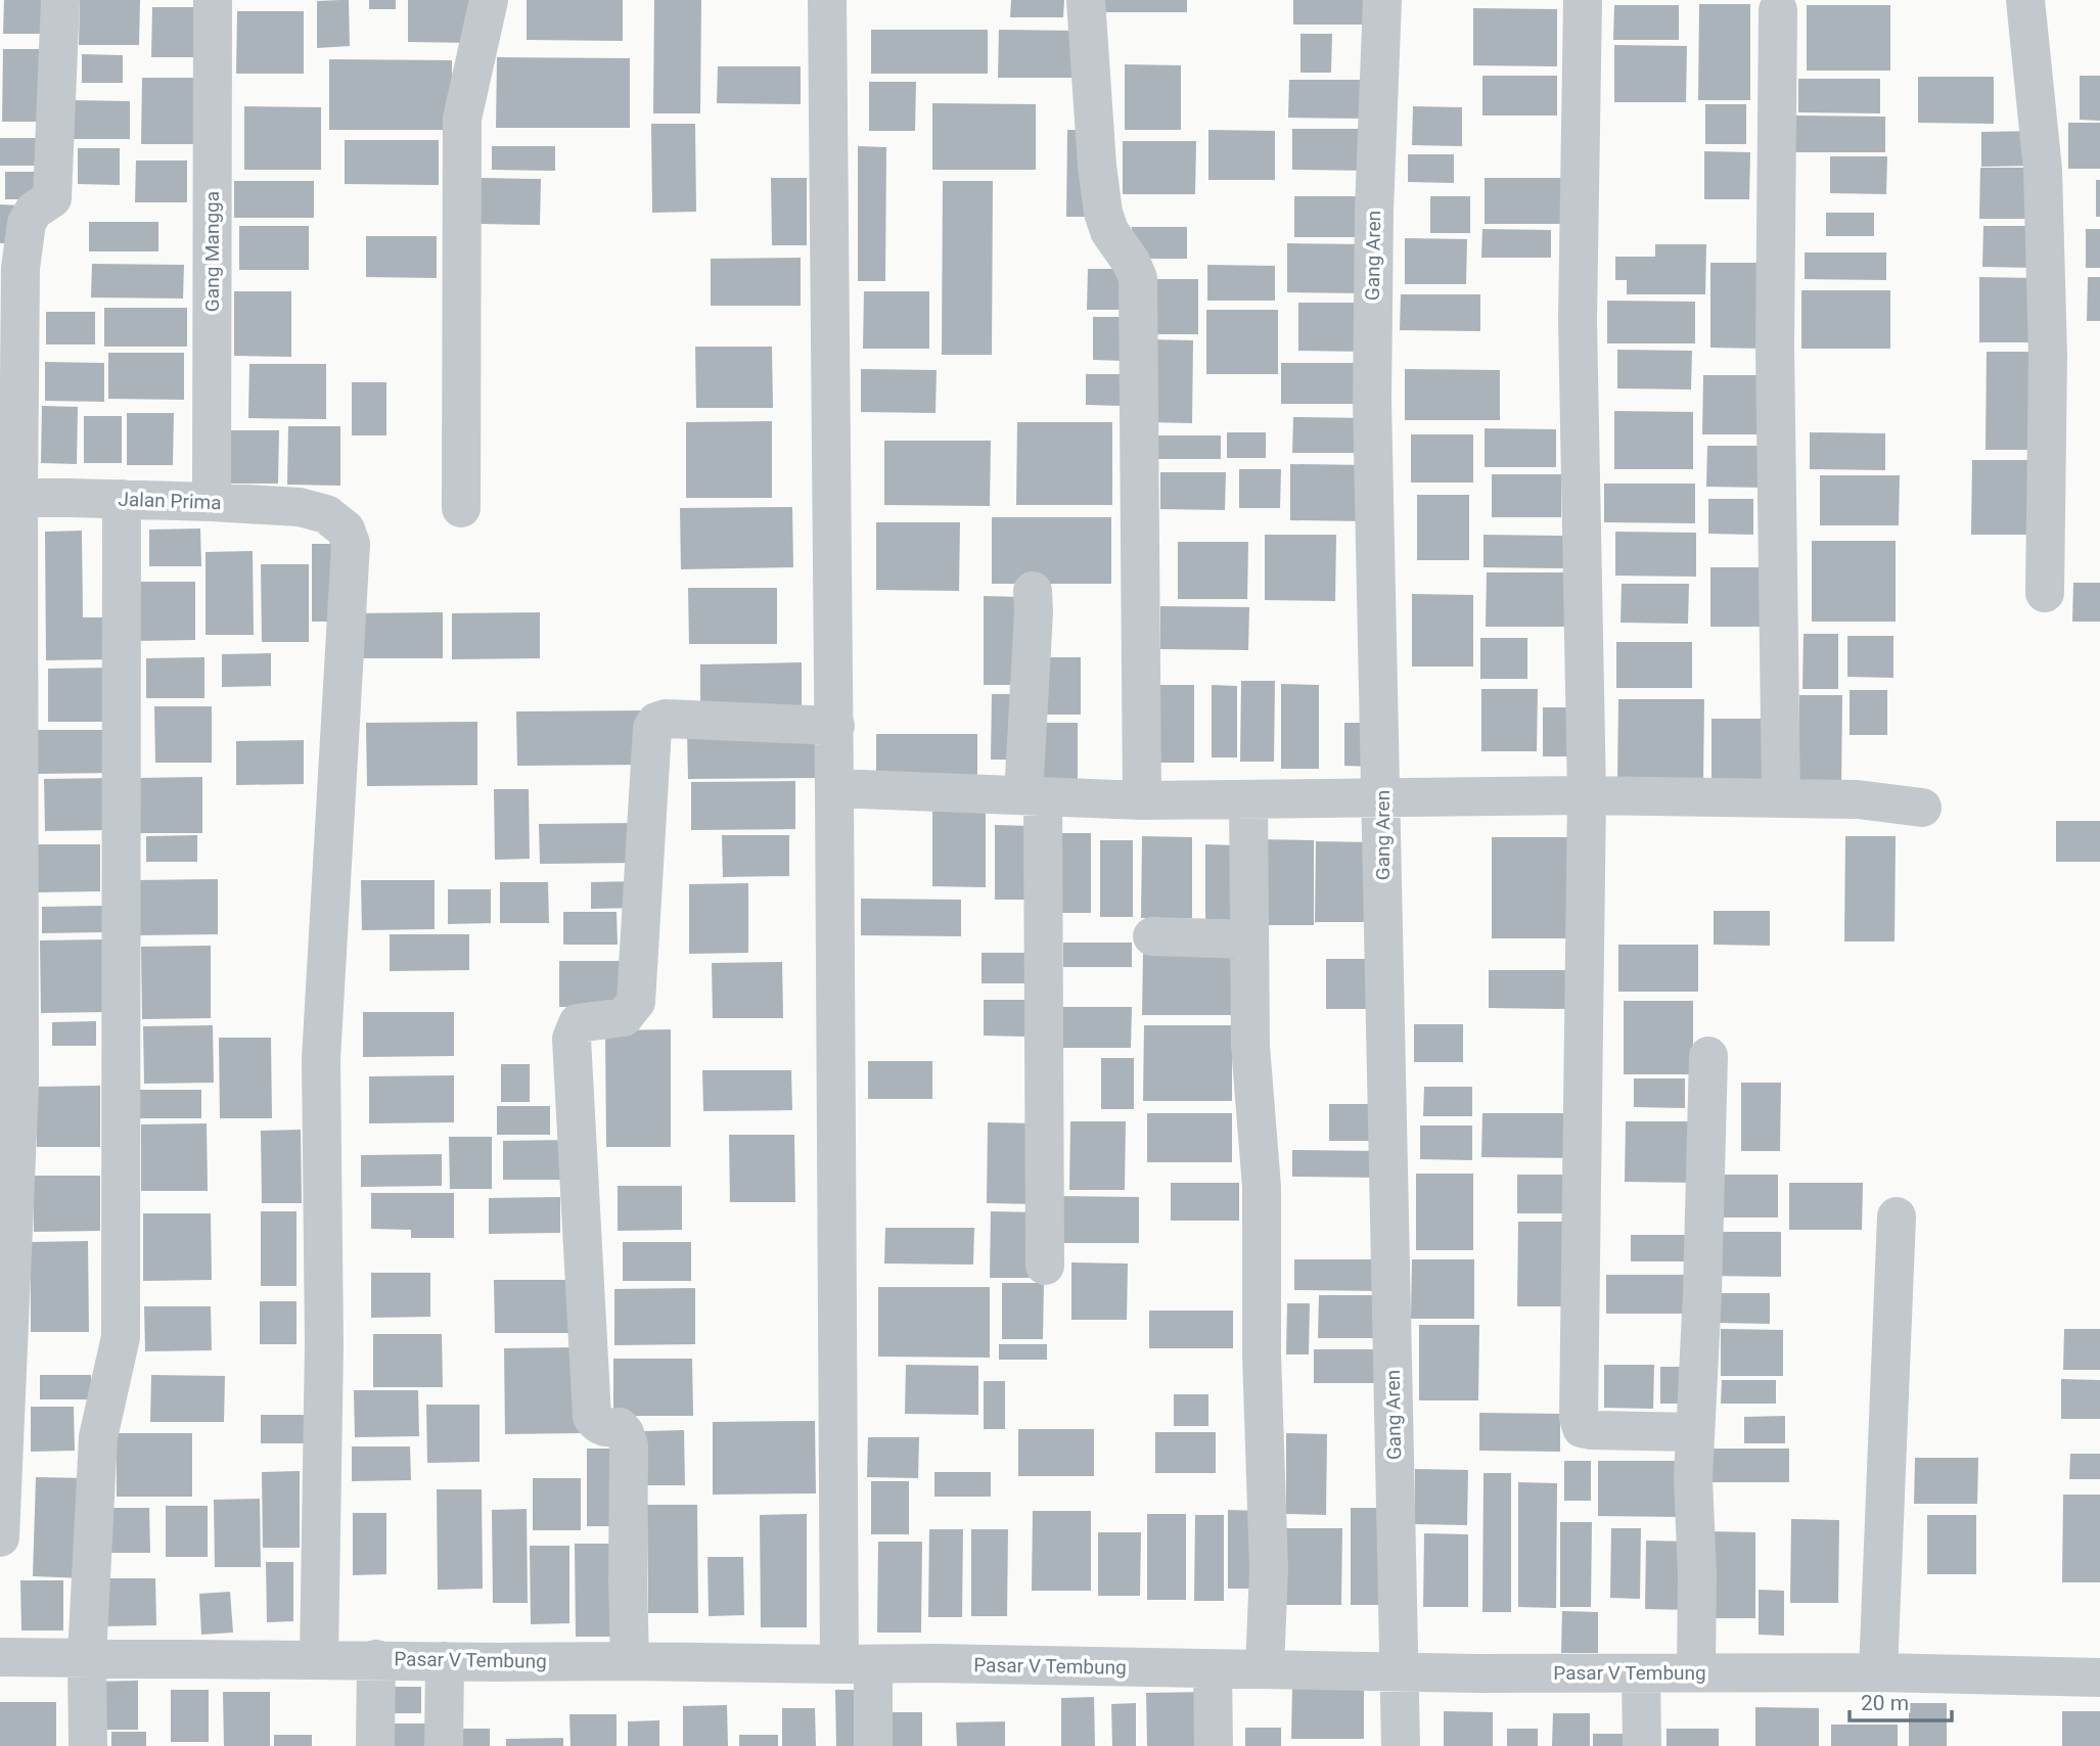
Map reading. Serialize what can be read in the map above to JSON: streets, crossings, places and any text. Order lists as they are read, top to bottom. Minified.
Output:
{"streets":{"street":["Gang Mangga","Gang Aren","Jalan Prima","Pasar V Tembung"]},"crossings":[["Gang Mangga","Jalan Prima"],["Gang Aren","Pasar V Tembung"],["Jalan Prima","Pasar V Tembung"]],"scale_bar":"20 m"}
